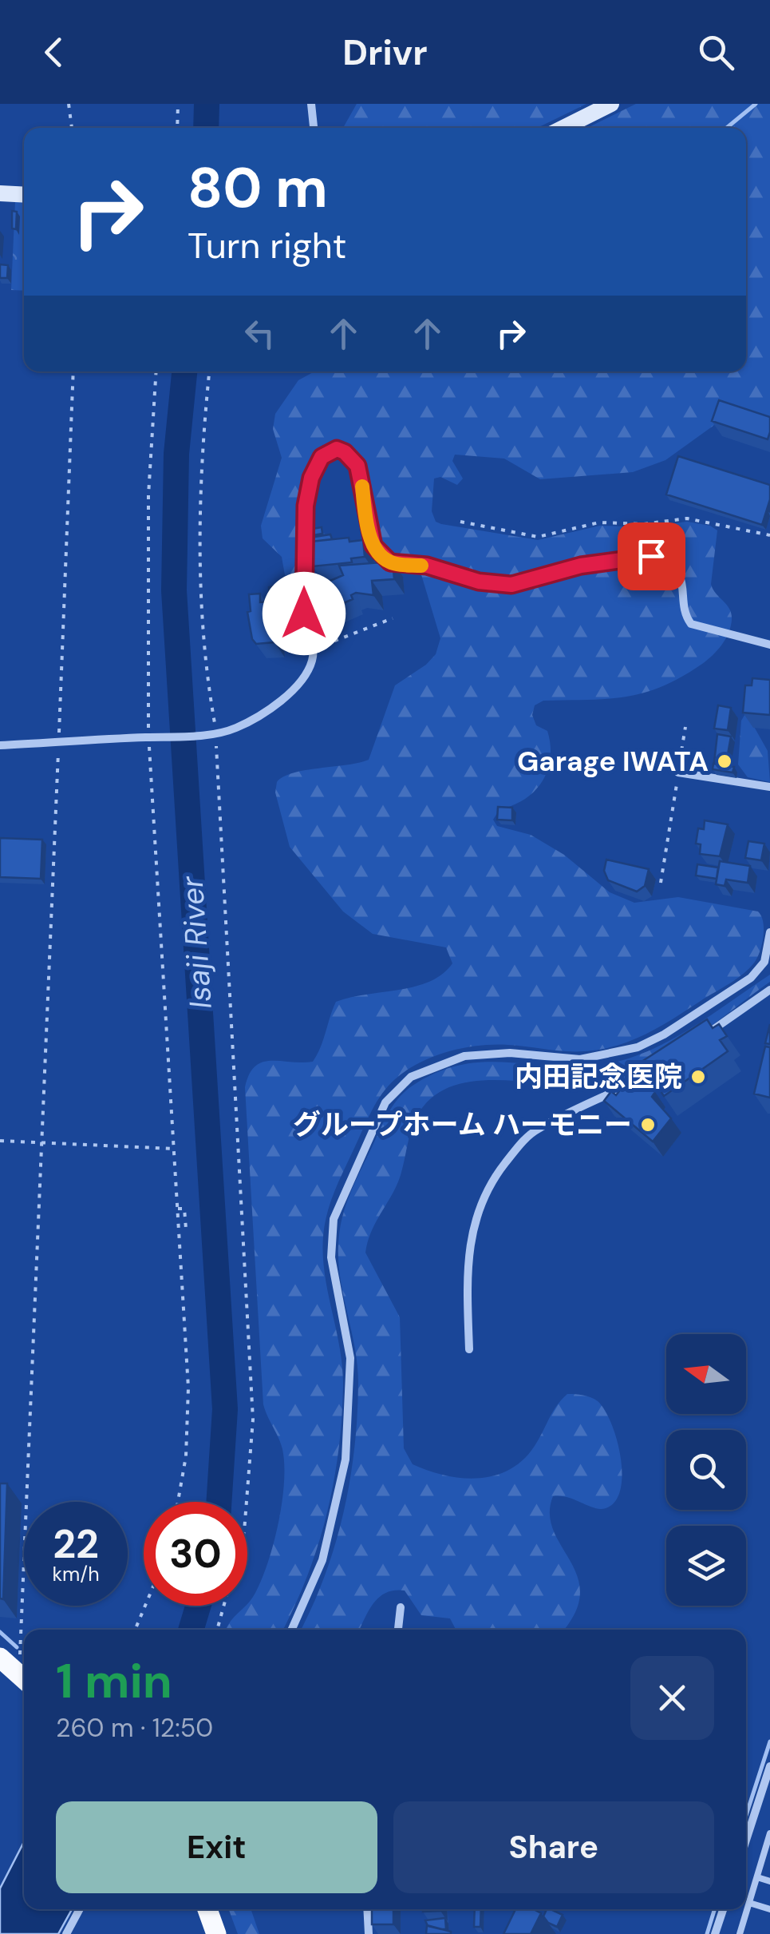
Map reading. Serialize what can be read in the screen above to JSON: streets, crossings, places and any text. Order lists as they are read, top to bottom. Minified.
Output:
{"water":["Isaji River"],"places":["Garage IWATA","内田記念医院","グループホーム ハーモニー"],"north":"left","page":{"header":"Drivr","turn":["80 m","Turn right"],"speed":"22 km/h","limit":"30","heading":["1 min","260 m · 12:50"],"buttons":["Exit","Share"]}}
